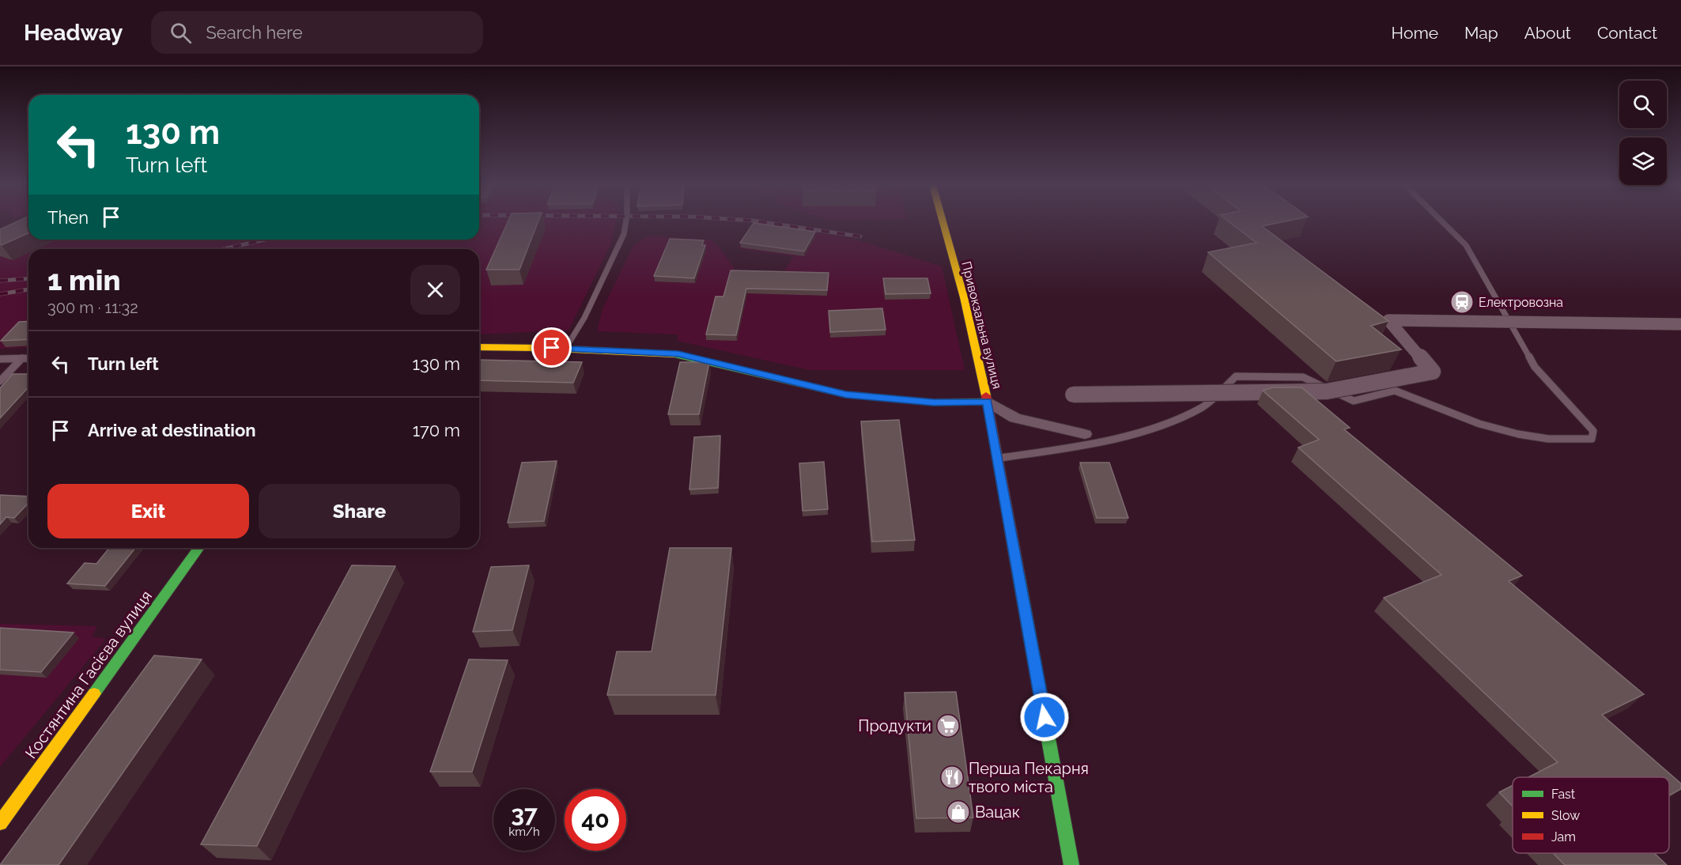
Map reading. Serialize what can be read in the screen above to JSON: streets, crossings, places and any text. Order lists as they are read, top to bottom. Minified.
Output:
{"streets":{"street":["Привокзальна вулиця","Костянтина Гасієва вулиця"]},"places":{"station":["Електровозна"],"supermarket":["Продукти"],"restaurant":["Перша Пекарня твого мiста"],"shop":["Вацак"]},"legend":["Fast","Slow","Jam"],"page":{"header":"Headway","search":"Search here","nav":["Home","Map","About","Contact"],"turn":["130 m","Turn left"],"then":"Then","heading":["1 min","300 m · 11:32"],"list":[{"name":"Turn left","value":"130 m"},{"name":"Arrive at destination","value":"170 m"}],"buttons":["Exit","Share"],"speed":"37 km/h","limit":"40"}}
